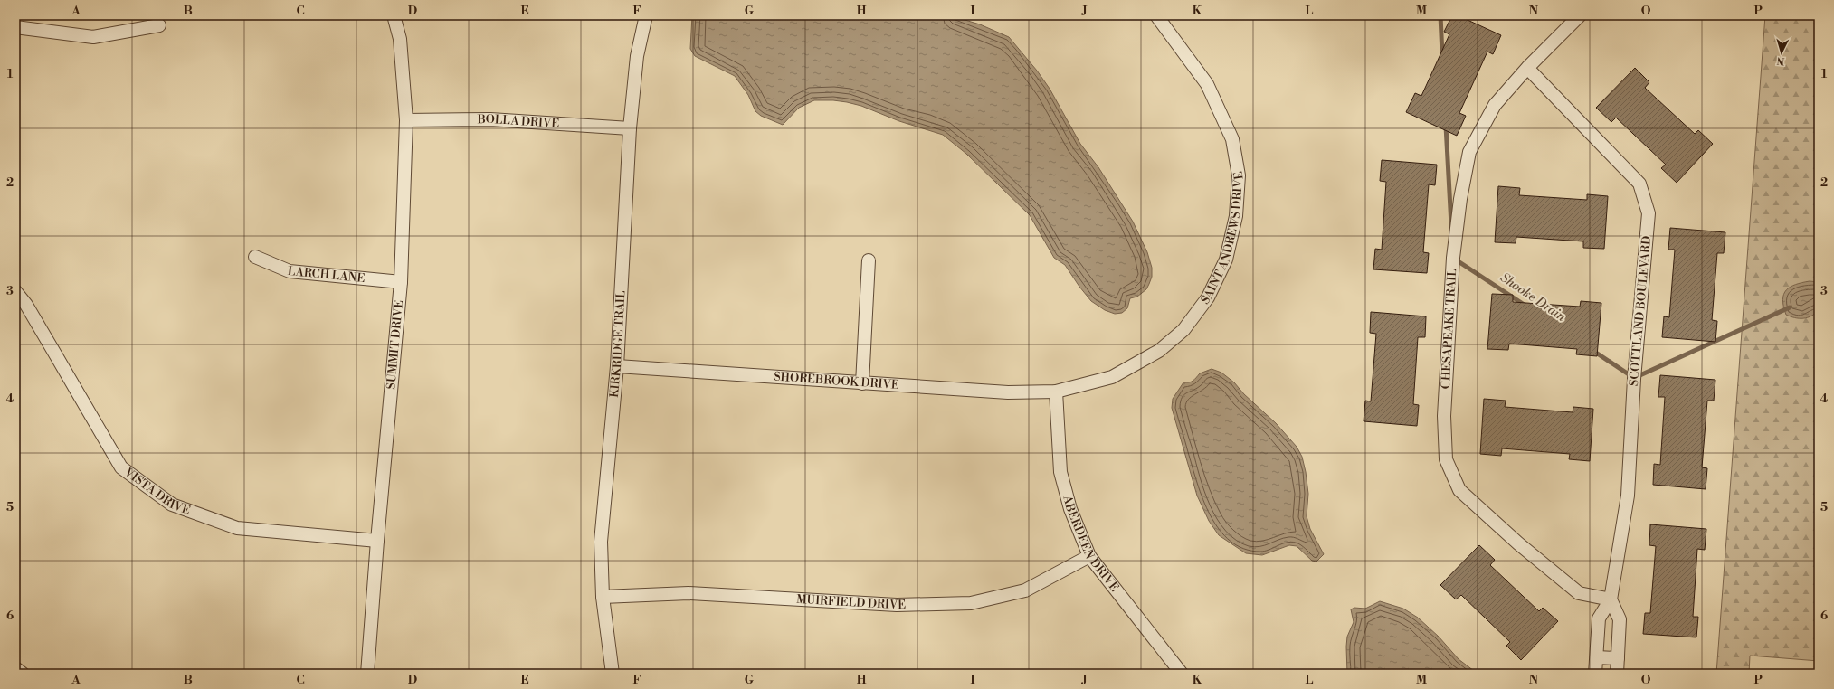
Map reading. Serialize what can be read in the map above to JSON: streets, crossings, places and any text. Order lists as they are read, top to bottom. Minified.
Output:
{"streets":{"street":["BOLLA DRIVE","SAINT ANDREWS DRIVE","LARCH LANE","SCOTTLAND BOULEVARD","CHESAPEAKE TRAIL","SUMMIT DRIVE","KIRKRIDGE TRAIL","SHOREBROOK DRIVE","VISTA DRIVE","ABERDEEN DRIVE","MUIRFIELD DRIVE"]},"crossings":[["BOLLA DRIVE","SUMMIT DRIVE"],["BOLLA DRIVE","KIRKRIDGE TRAIL"],["SAINT ANDREWS DRIVE","SHOREBROOK DRIVE"],["SAINT ANDREWS DRIVE","ABERDEEN DRIVE"],["LARCH LANE","SUMMIT DRIVE"],["SCOTTLAND BOULEVARD","CHESAPEAKE TRAIL"],["SUMMIT DRIVE","VISTA DRIVE"],["KIRKRIDGE TRAIL","SHOREBROOK DRIVE"],["KIRKRIDGE TRAIL","MUIRFIELD DRIVE"],["SHOREBROOK DRIVE","ABERDEEN DRIVE"],["ABERDEEN DRIVE","MUIRFIELD DRIVE"]],"water":["Shooke Drain"],"north":"bottom","grid":{"columns":["A","B","C","D","E","F","G","H","I","J","K","L","M","N","O","P"],"rows":["1","2","3","4","5","6"]}}
